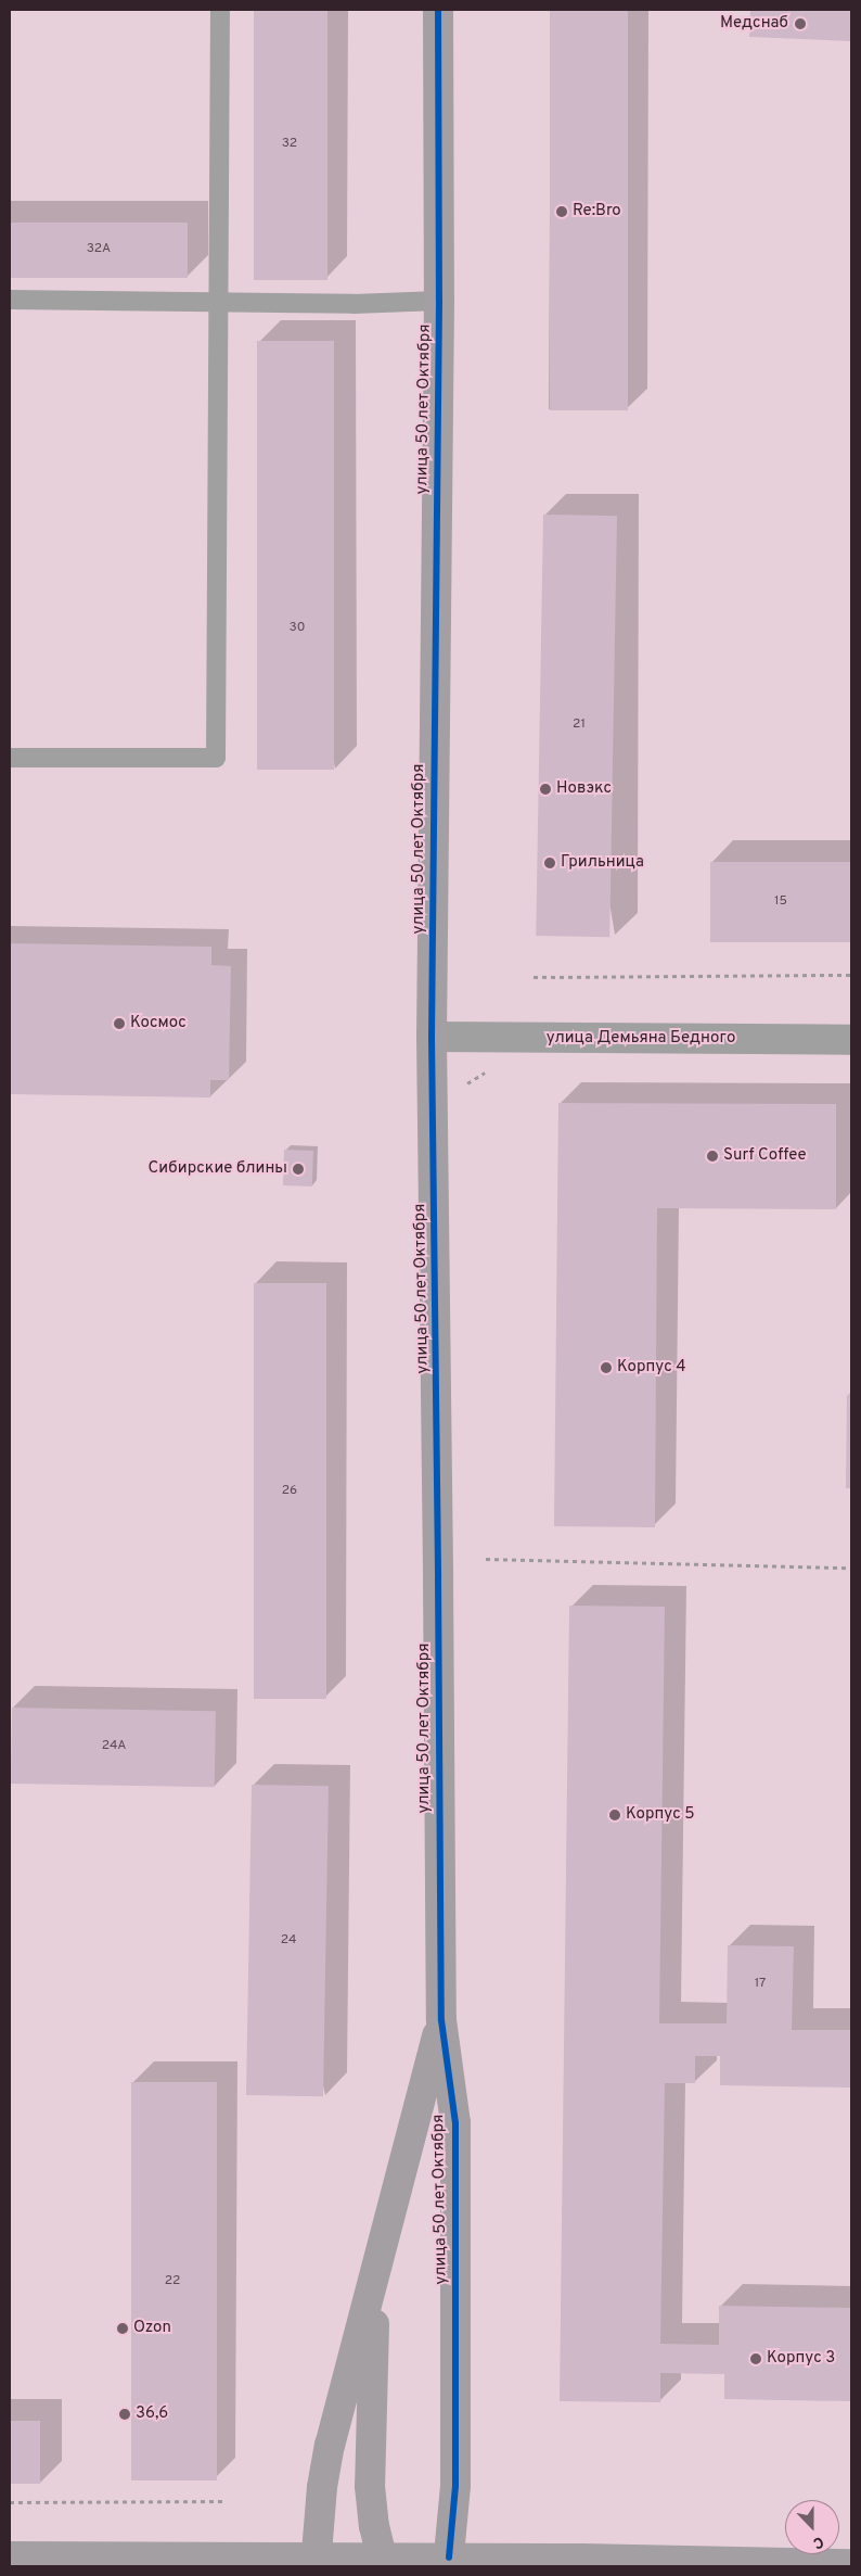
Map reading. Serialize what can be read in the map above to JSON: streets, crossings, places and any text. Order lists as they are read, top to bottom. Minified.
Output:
{"streets":{"street":["улица 50 лет Октября","улица Демьяна Бедного"]},"crossings":[["улица 50 лет Октября","улица Демьяна Бедного"]],"places":["Медснаб","Re:Bro","Новэкс","Грильница","Космос","Surf Coffee","Сибирские блины","Корпус 4","Корпус 5","Ozon","Корпус 3","36,6"],"house_numbers":["32","32А","30","21","15","26","24А","24","17","22"],"north":"bottom"}
